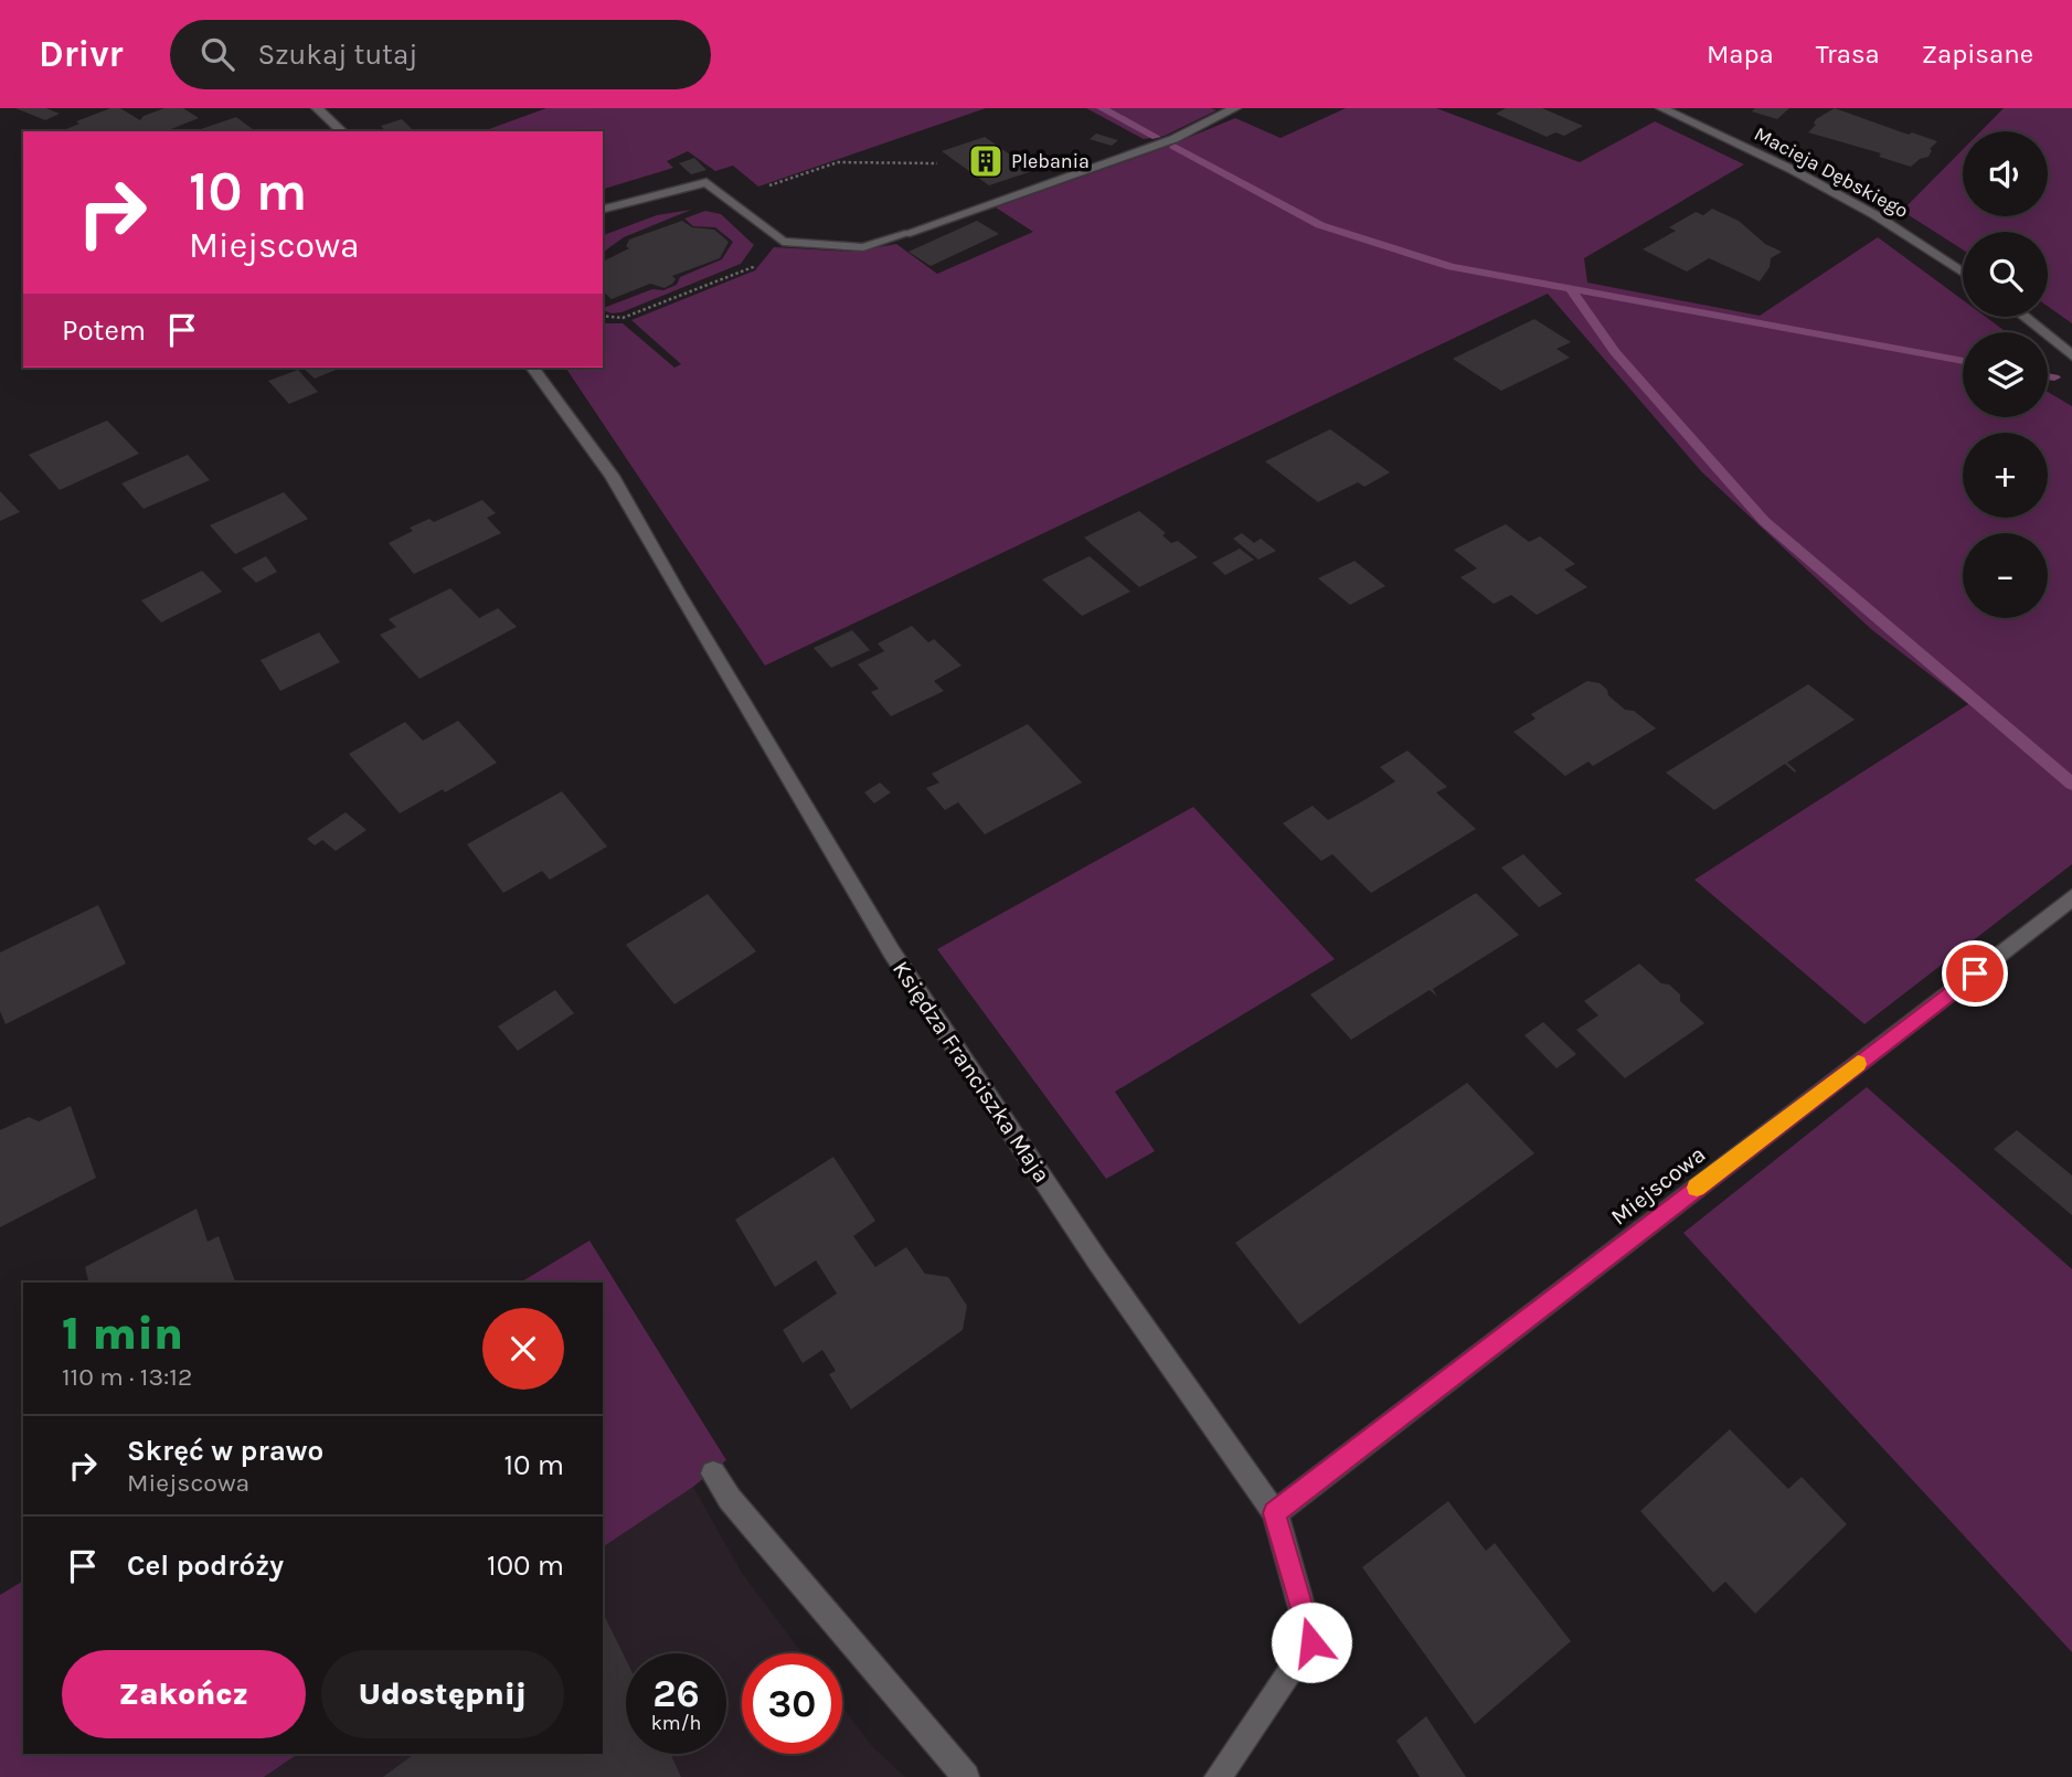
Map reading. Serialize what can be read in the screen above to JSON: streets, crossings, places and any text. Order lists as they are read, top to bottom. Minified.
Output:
{"streets":{"street":["Macieja Dębskiego","Księdza Franciszka Maja","Miejscowa"]},"crossings":[["Księdza Franciszka Maja","Miejscowa"]],"places":{"building":["Plebania"]},"page":{"header":"Drivr","search":"Szukaj tutaj","nav":["Mapa","Trasa","Zapisane"],"map_buttons":["+","−"],"turn":["10 m","Miejscowa"],"then":"Potem","heading":["1 min","110 m · 13:12"],"list":[{"name":"Skręć w prawo","note":"Miejscowa","value":"10 m"},{"name":"Cel podróży","value":"100 m"}],"buttons":["Zakończ","Udostępnij"],"speed":"26 km/h","limit":"30"}}
